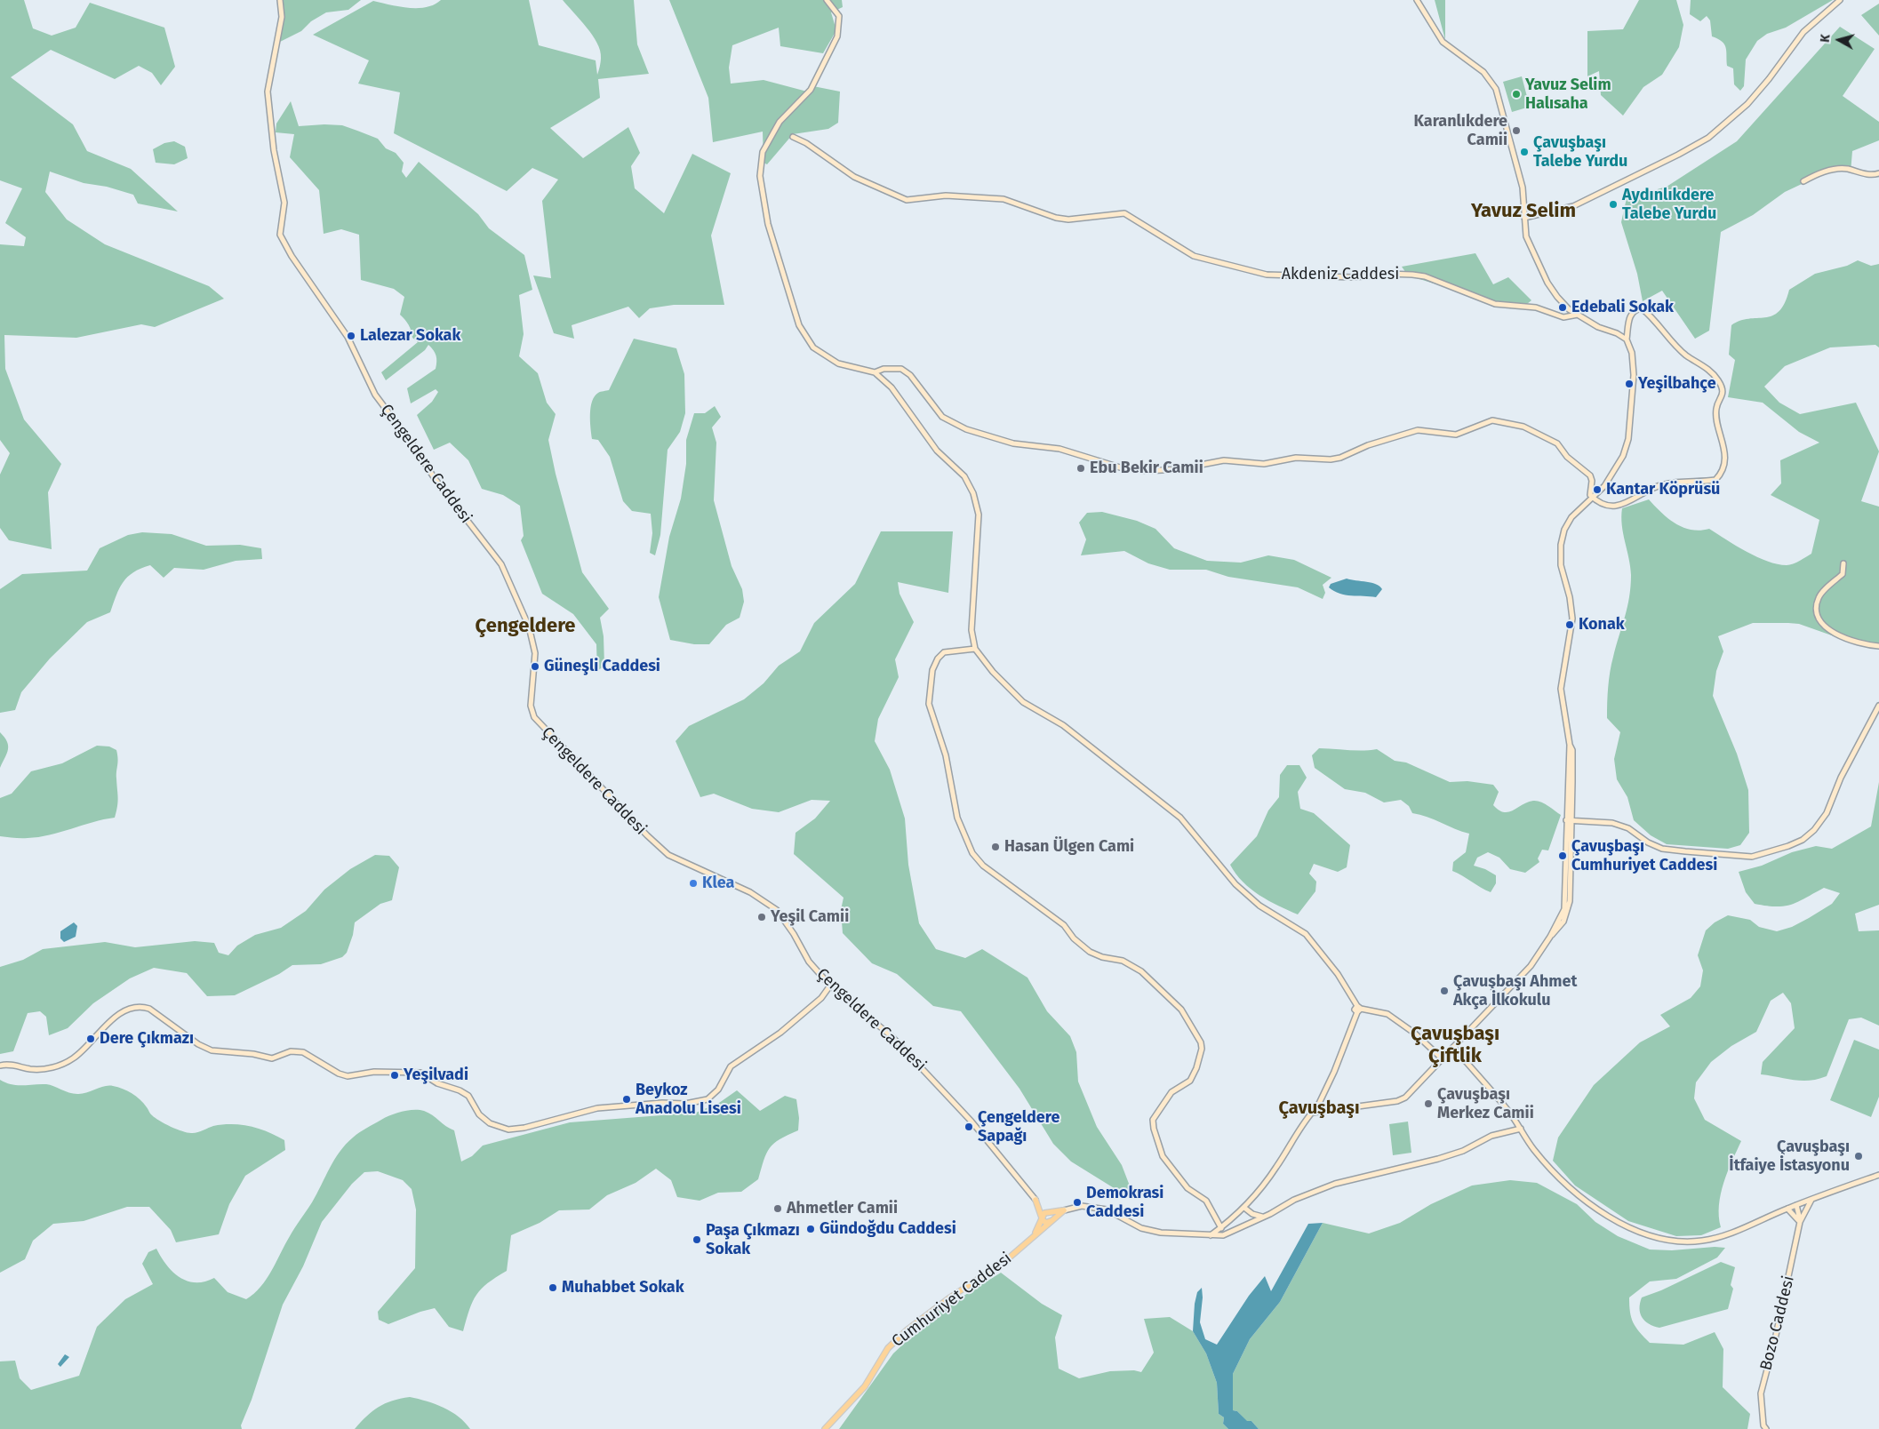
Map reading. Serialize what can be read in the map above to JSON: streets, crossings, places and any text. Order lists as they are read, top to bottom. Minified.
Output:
{"streets":{"main road":["Cumhuriyet Caddesi"],"street":["Akdeniz Caddesi","Çengeldere Caddesi","Bozo Caddesi"]},"districts":["Yavuz Selim","Çengeldere","Çavuşbaşı Çiftlik","Çavuşbaşı"],"places":["Yavuz Selim Halısaha","Karanlıkdere Camii","Çavuşbaşı Talebe Yurdu","Aydınlıkdere Talebe Yurdu","Edebali Sokak","Lalezar Sokak","Yeşilbahçe","Ebu Bekir Camii","Kantar Köprüsü","Konak","Güneşli Caddesi","Hasan Ülgen Cami","Çavuşbaşı Cumhuriyet Caddesi","Klea","Yeşil Camii","Çavuşbaşı Ahmet Akça İlkokulu","Dere Çıkmazı","Yeşilvadi","Beykoz Anadolu Lisesi","Çavuşbaşı Merkez Camii","Çengeldere Sapağı","Çavuşbaşı İtfaiye İstasyonu","Demokrasi Caddesi","Ahmetler Camii","Gündoğdu Caddesi","Paşa Çıkmazı Sokak","Muhabbet Sokak"],"north":"left"}
